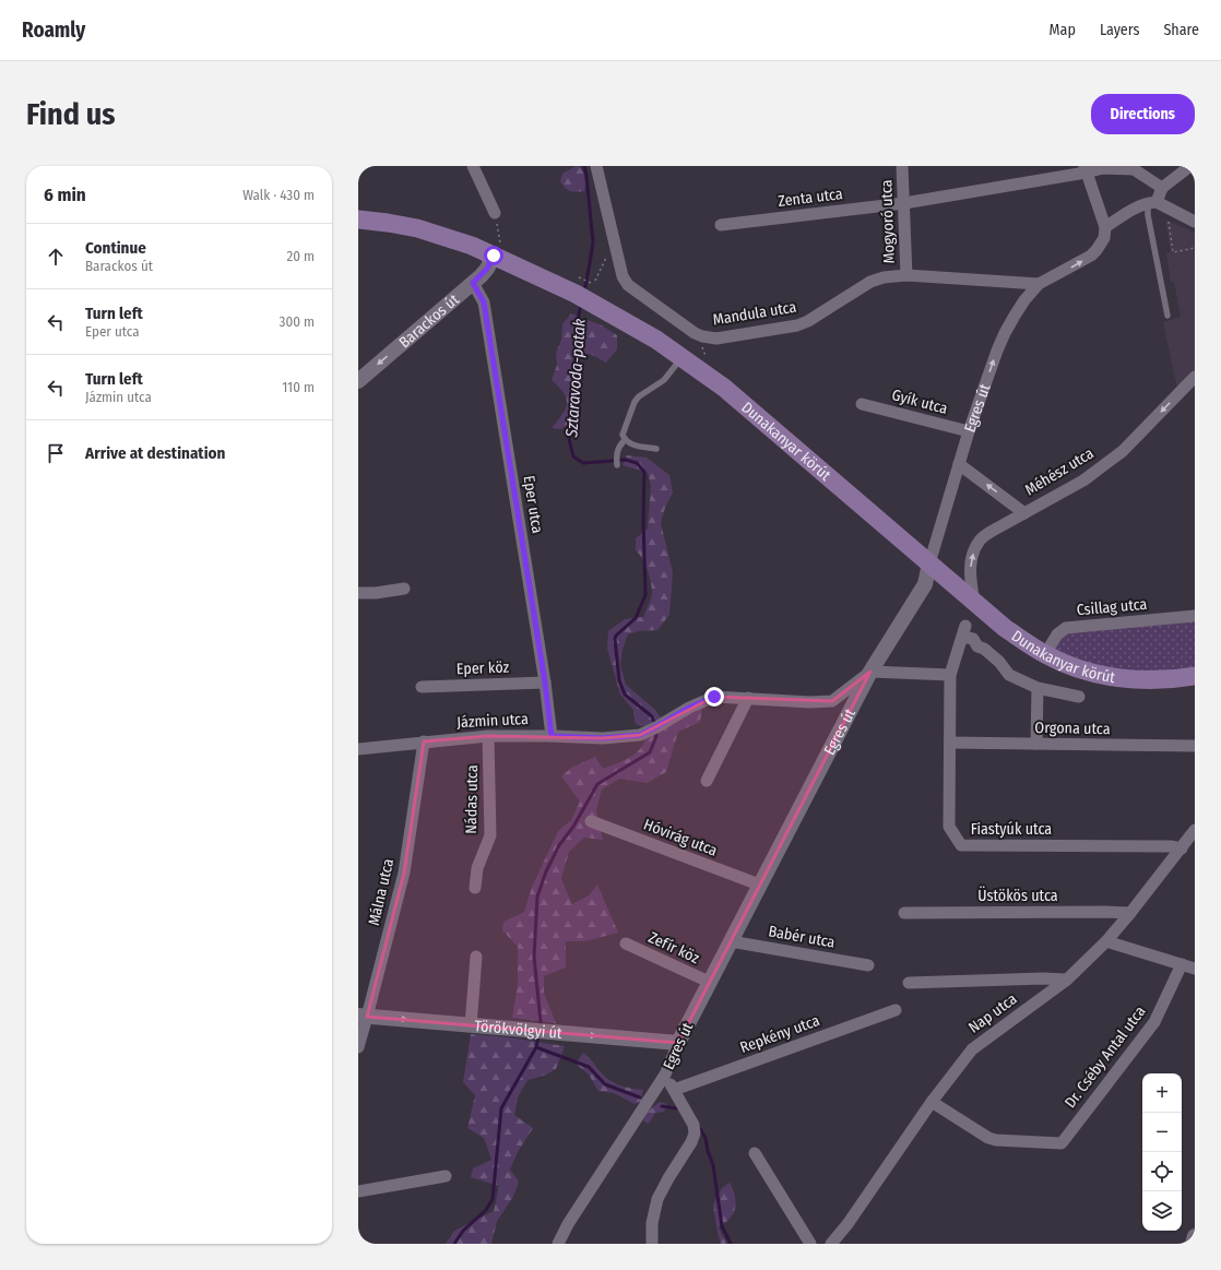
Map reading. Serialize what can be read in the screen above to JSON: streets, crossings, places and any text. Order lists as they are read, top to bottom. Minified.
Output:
{"streets":{"main road":["Dunakanyar körút"],"street":["Zenta utca","Mogyoró utca","Mandula utca","Barackos út","Gyík utca","Egres út","Méhész utca","Eper utca","Csillag utca","Eper köz","Jázmin utca","Orgona utca","Nádas utca","Fiastyúk utca","Hóvirág utca","Málna utca","Üstökös utca","Babér utca","Zefír köz","Nap utca","Törökvölgyi út","Repkény utca","Dr. Cséby Antal utca"]},"crossings":[["Zenta utca","Mogyoró utca"],["Mogyoró utca","Mandula utca"],["Mandula utca","Egres út"],["Barackos út","Dunakanyar körút"],["Barackos út","Eper utca"],["Gyík utca","Egres út"],["Egres út","Dunakanyar körút"],["Egres út","Jázmin utca"],["Egres út","Hóvirág utca"],["Egres út","Babér utca"],["Egres út","Zefír köz"],["Egres út","Törökvölgyi út"],["Dunakanyar körút","Méhész utca"],["Dunakanyar körút","Csillag utca"],["Eper utca","Eper köz"],["Eper utca","Jázmin utca"],["Jázmin utca","Nádas utca"],["Jázmin utca","Málna utca"],["Orgona utca","Fiastyúk utca"],["Fiastyúk utca","Nap utca"],["Málna utca","Törökvölgyi út"],["Üstökös utca","Nap utca"],["Nap utca","Dr. Cséby Antal utca"]],"one_way":["Barackos út","Törökvölgyi út"],"water":["Sztaravoda-patak"],"page":{"header":"Roamly","nav":["Map","Layers","Share"],"buttons":"Directions","title":"Find us","heading":["6 min","Walk · 430 m"],"list":[["Continue","Barackos út","20 m"],["Turn left","Eper utca","300 m"],["Turn left","Jázmin utca","110 m"],"Arrive at destination"],"map_buttons":["+","−"]}}
